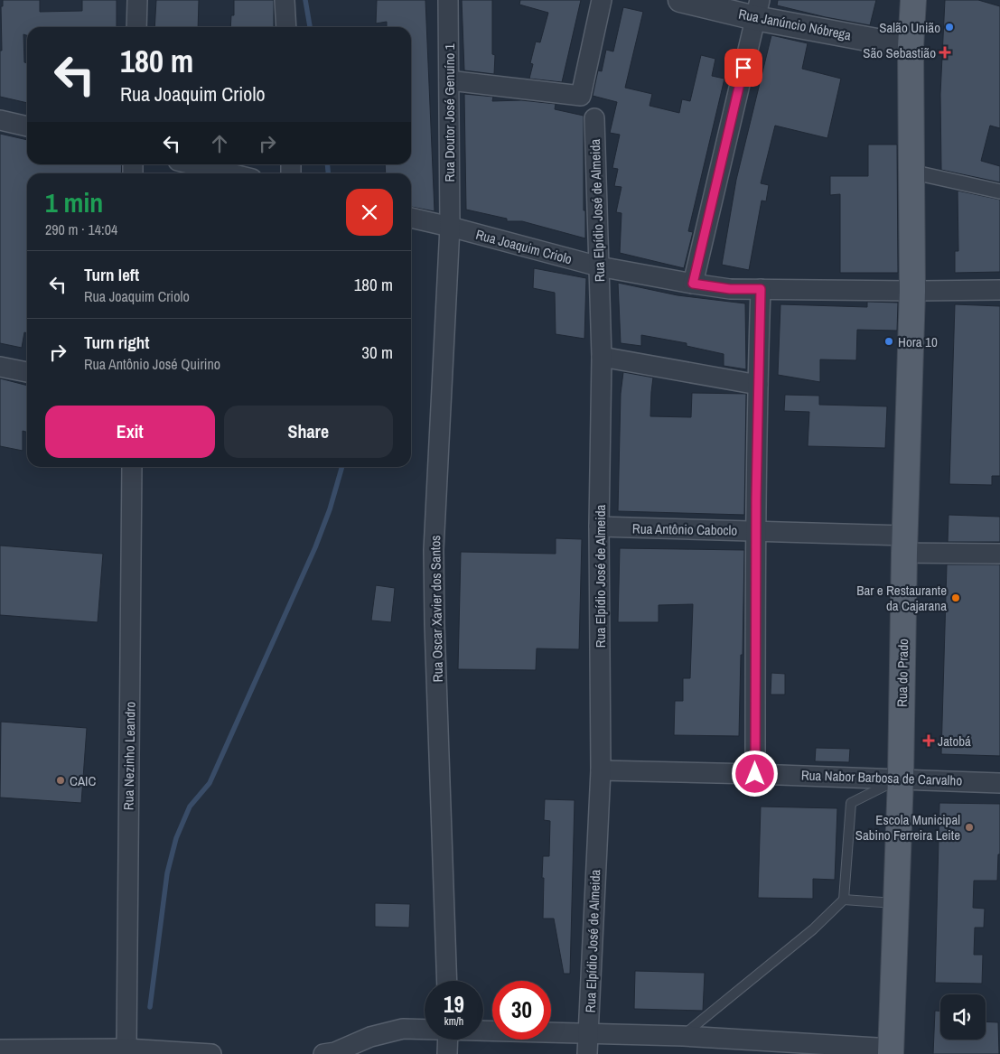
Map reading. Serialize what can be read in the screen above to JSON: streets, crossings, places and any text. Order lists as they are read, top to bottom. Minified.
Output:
{"streets":{"main road":["Rua do Prado"],"street":["Rua Janúncio Nóbrega","Rua Doutor José Genuíno 1","Rua Elpídio José de Almeida","Rua Joaquim Criolo","Rua Antônio Caboclo","Rua Oscar Xavier dos Santos","Rua Nezinho Leandro","Rua Nabor Barbosa de Carvalho"]},"crossings":[["Rua Janúncio Nóbrega","Rua do Prado"],["Rua Doutor José Genuíno 1","Rua Joaquim Criolo"],["Rua Doutor José Genuíno 1","Rua Oscar Xavier dos Santos"],["Rua Elpídio José de Almeida","Rua Joaquim Criolo"],["Rua Elpídio José de Almeida","Rua Antônio Caboclo"],["Rua Elpídio José de Almeida","Rua Nabor Barbosa de Carvalho"],["Rua Joaquim Criolo","Rua Oscar Xavier dos Santos"],["Rua Joaquim Criolo","Rua do Prado"],["Rua Antônio Caboclo","Rua do Prado"],["Rua do Prado","Rua Nabor Barbosa de Carvalho"]],"places":{"other":["Salão União","Hora 10","Bar e Restaurante da Cajarana","CAIC","Escola Municipal Sabino Ferreira Leite"],"health":["São Sebastião","Jatobá"]},"page":{"turn":["180 m","Rua Joaquim Criolo"],"heading":["1 min","290 m · 14:04"],"list":[{"name":"Turn left","note":"Rua Joaquim Criolo","value":"180 m"},{"name":"Turn right","note":"Rua Antônio José Quirino","value":"30 m"}],"buttons":["Exit","Share"],"speed":"19 km/h","limit":"30"}}
